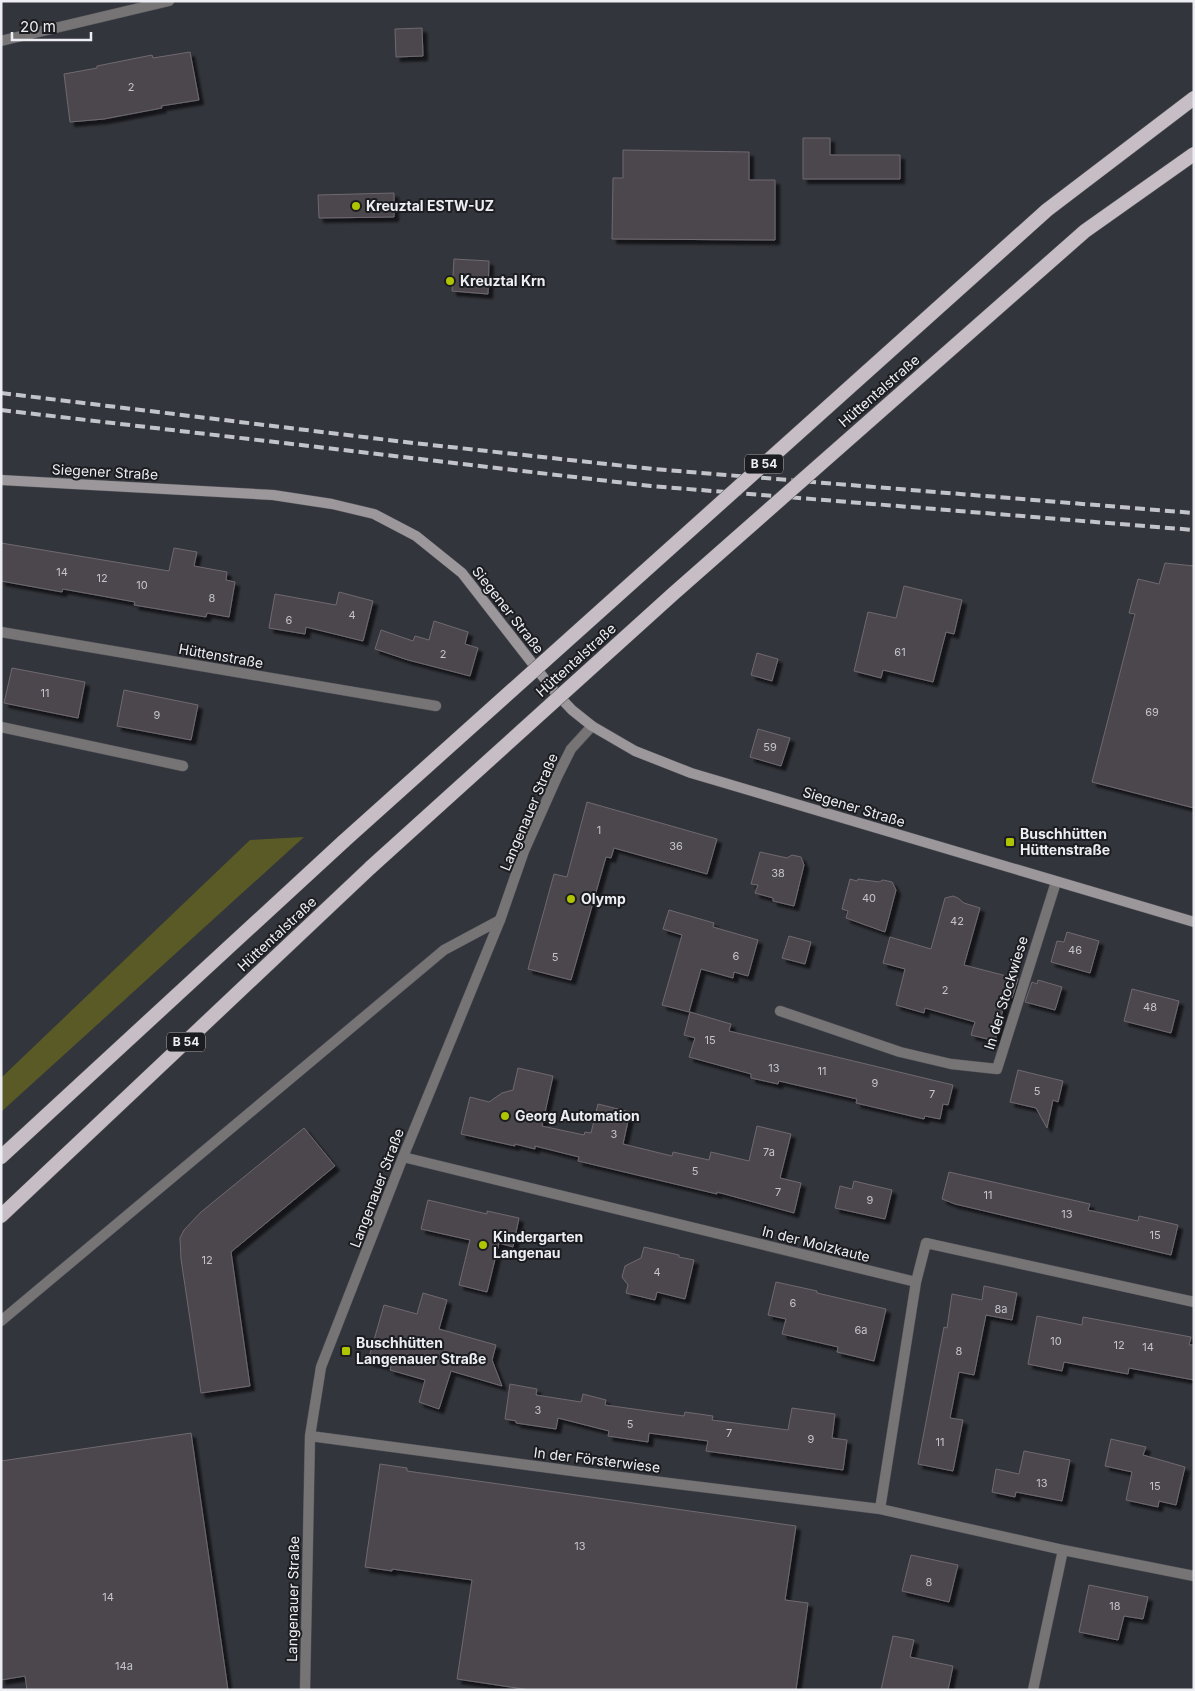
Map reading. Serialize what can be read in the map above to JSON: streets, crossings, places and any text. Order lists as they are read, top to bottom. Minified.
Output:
{"streets":{"highway":["Hüttentalstraße","B 54"],"main road":["Siegener Straße"],"street":["Hüttenstraße","Langenauer Straße","In der Stockwiese","In der Molzkaute","In der Försterwiese"]},"crossings":[["Siegener Straße","Langenauer Straße"],["Siegener Straße","In der Stockwiese"],["Langenauer Straße","In der Molzkaute"],["Langenauer Straße","In der Försterwiese"]],"places":{"other":["Kreuztal ESTW-UZ","Kreuztal Krn","Olymp","Georg Automation","Kindergarten Langenau"],"transit":["Buschhütten Hüttenstraße","Buschhütten Langenauer Straße"]},"house_numbers":["2","14","12","10","8","4","6","61","2","11","69","9","59","1","36","38","40","42","46","6","5","2","48","15","13","11","9","5","7","3","7a","5","7","11","9","13","15","12","4","6","8a","6a","10","12","14","8","3","5","7","9","11","13","15","13","8","14","18","14a"],"scale_bar":"20 m"}
